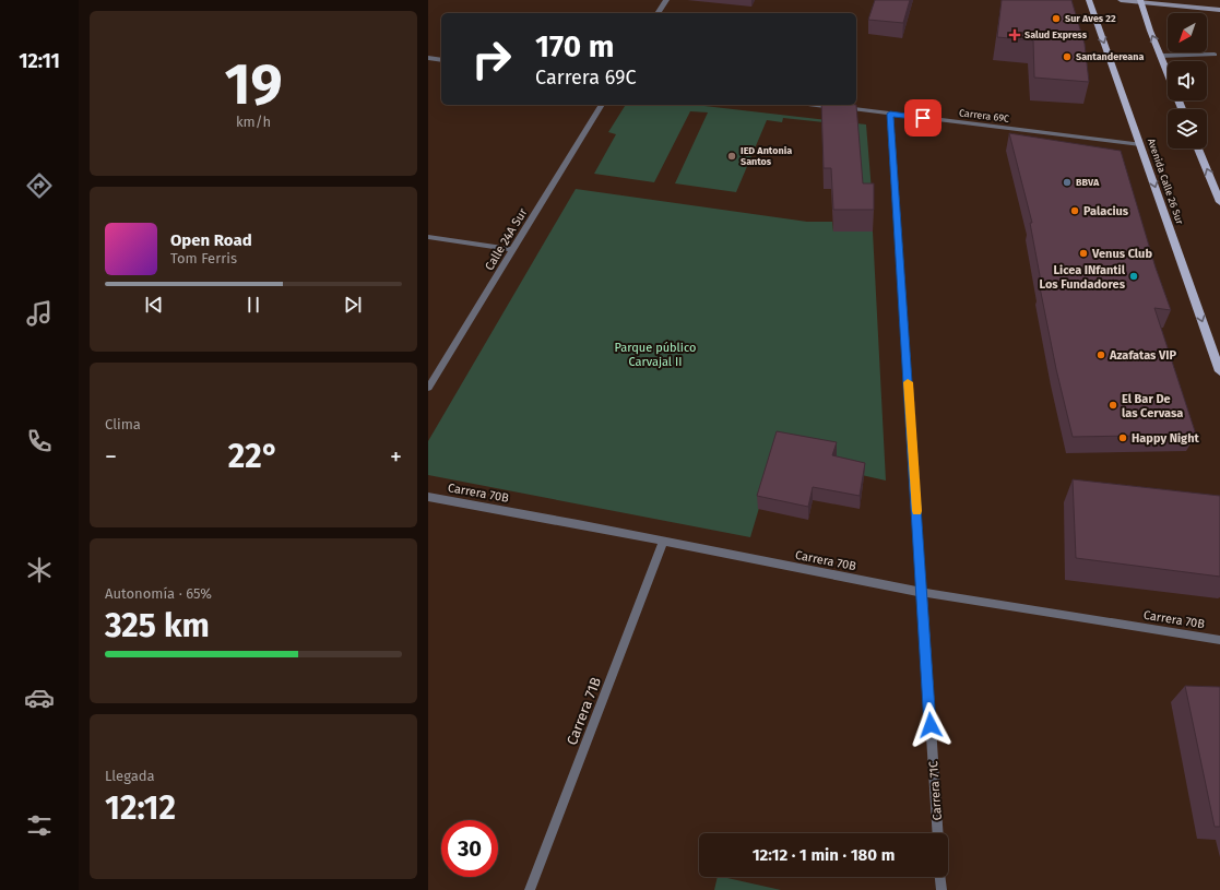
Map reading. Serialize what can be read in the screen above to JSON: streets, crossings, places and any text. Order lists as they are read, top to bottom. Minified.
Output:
{"streets":{"main road":["Avenida Calle 26 Sur"],"street":["Carrera 69C","Calle 24A Sur","Carrera 70B","Carrera 71B","Carrera 71C"]},"crossings":[["Carrera 69C","Avenida Calle 26 Sur"],["Carrera 69C","Carrera 71C"],["Carrera 70B","Carrera 71B"],["Carrera 70B","Carrera 71C"]],"parks":["Parque público Carvajal II"],"places":{"other":["Sur Aves 22","Santandereana","IED Antonia Santos","BBVA","Palacius","Venus Club","Licea INfantil Los Fundadores","Azafatas VIP","El Bar De las Cervasa","Happy Night"],"health":["Salud Express"]},"north":"bottom left","page":{"tabs":"12:11","tile":[["19","km/h"],"Clima",["Autonomía · 65%","325 km"],["Llegada","12:12"]],"turn":["170 m","Carrera 69C"],"song":["Open Road","Tom Ferris"],"heat":["−","22°","+"],"limit":"30","trip":"12:12 · 1 min · 180 m"}}
